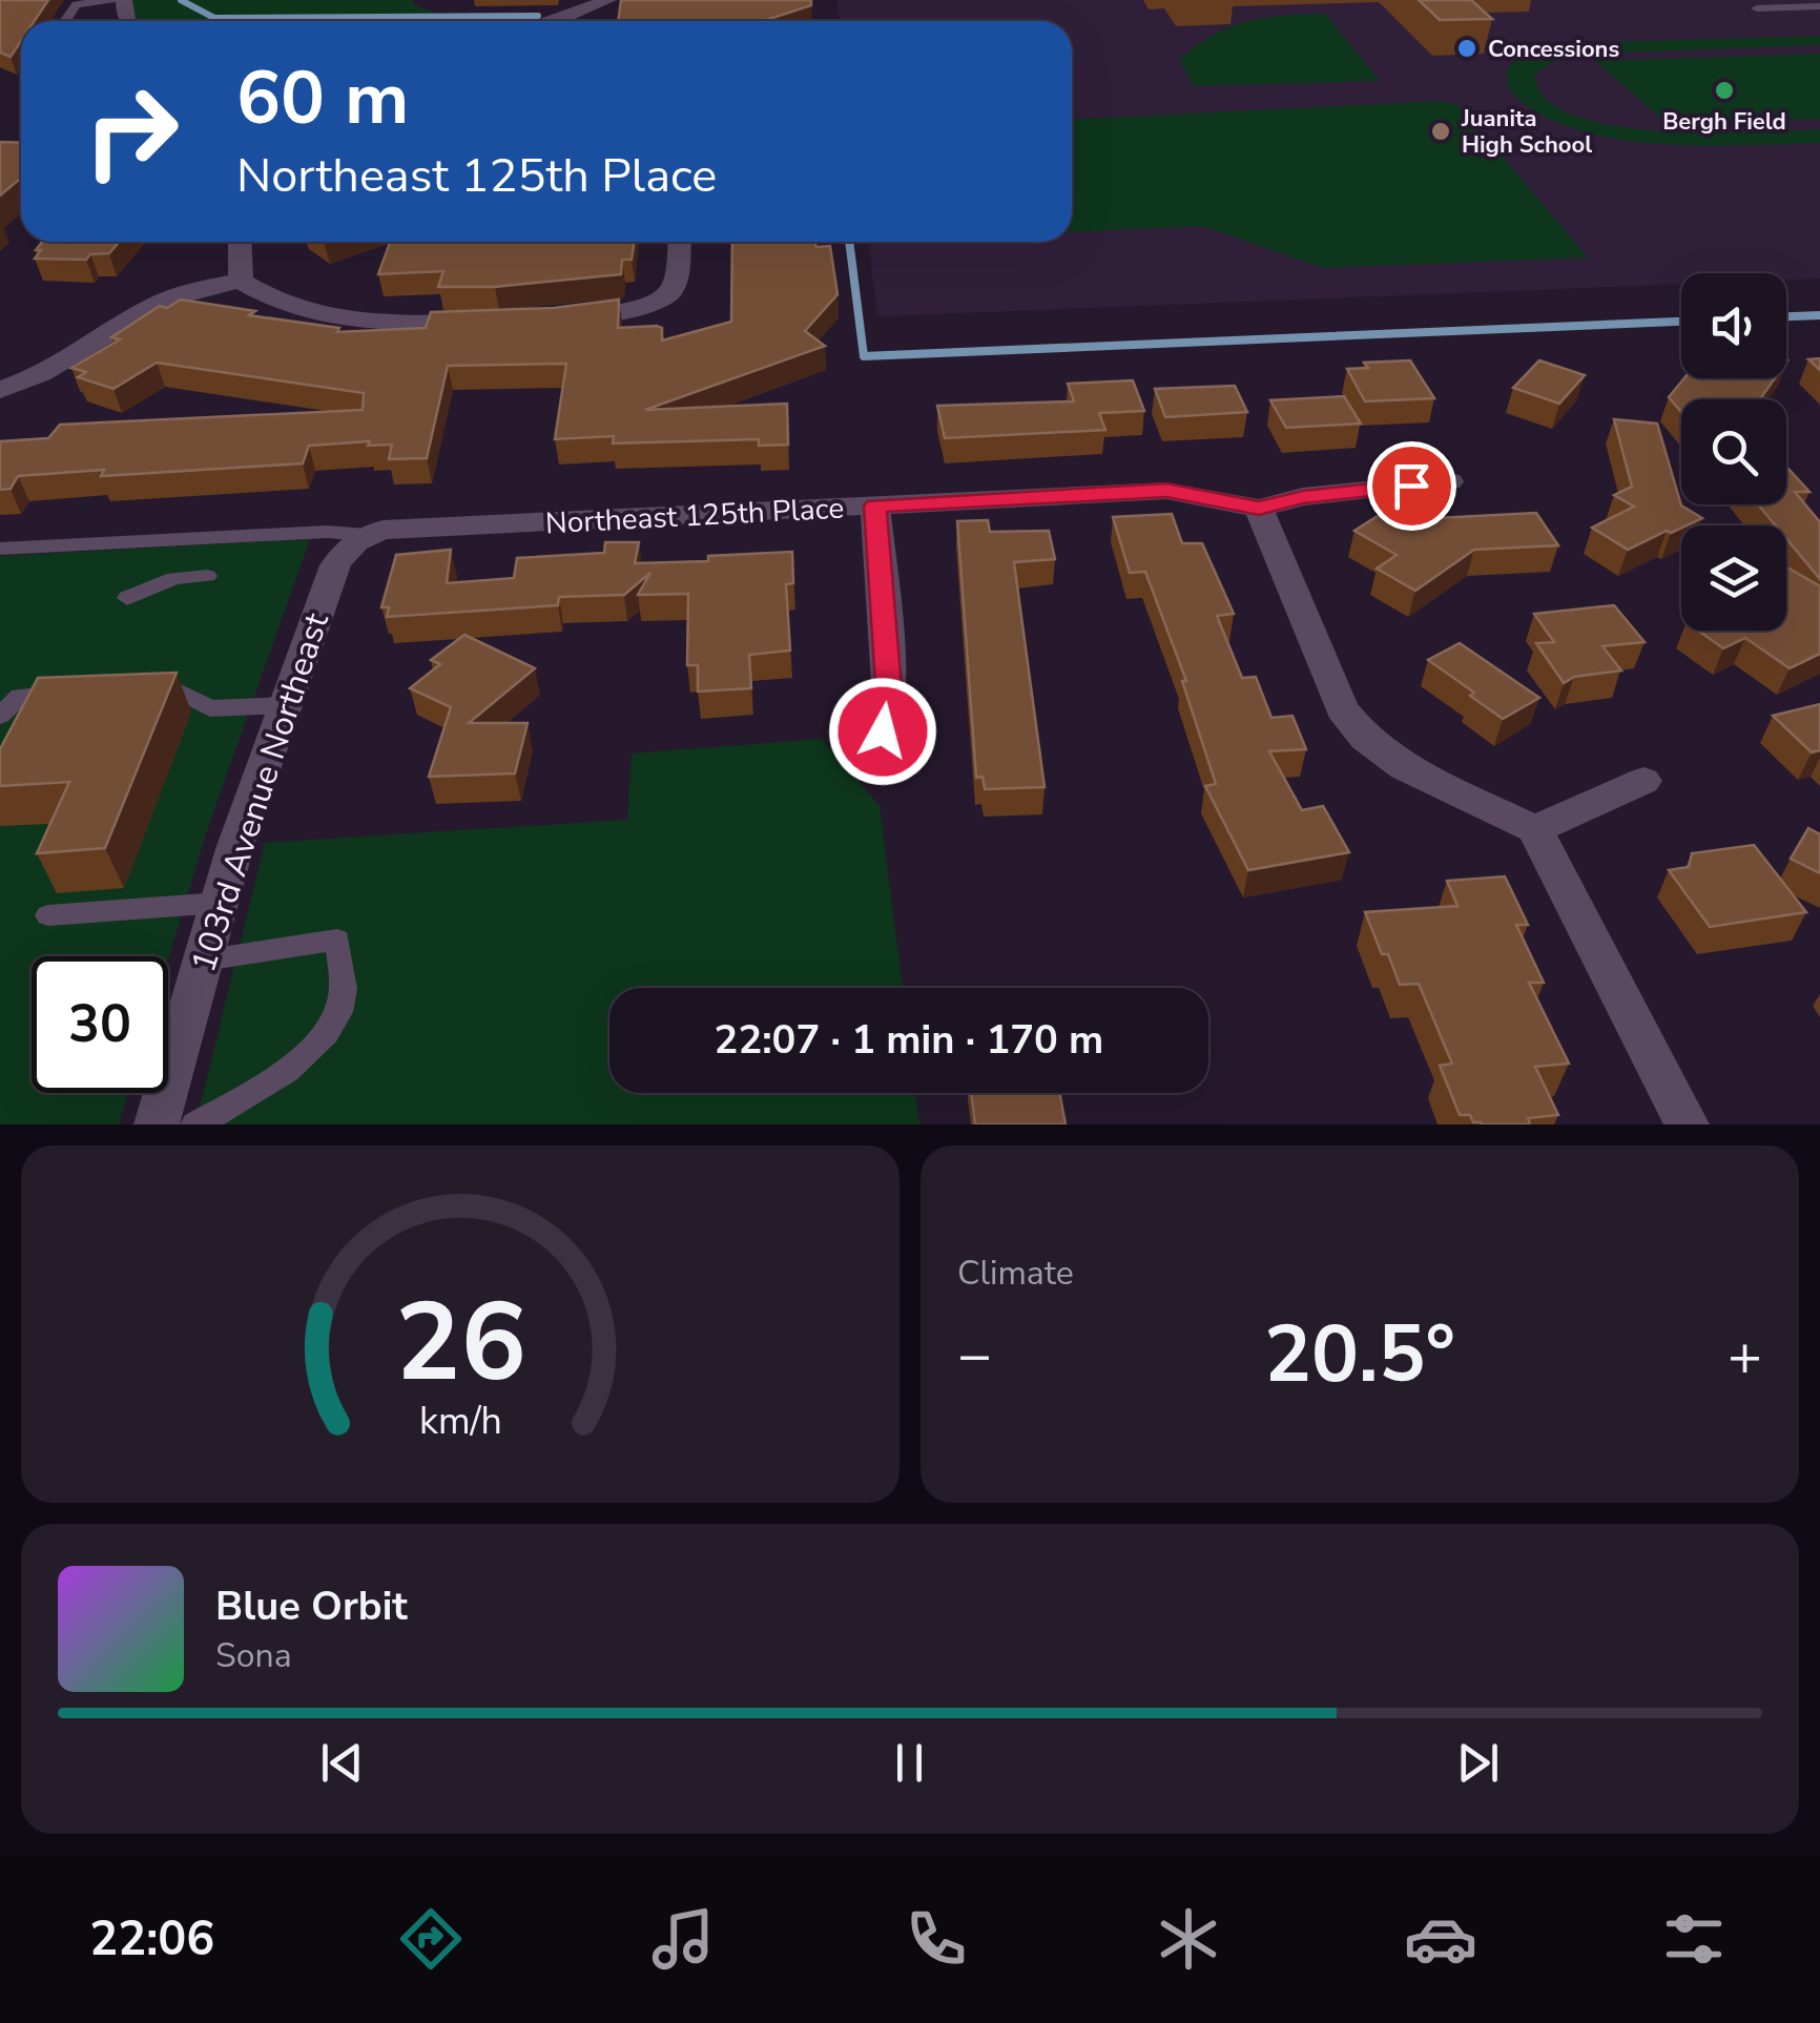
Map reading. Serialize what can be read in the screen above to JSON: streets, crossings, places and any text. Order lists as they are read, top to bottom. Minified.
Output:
{"streets":{"street":["Northeast 125th Place","103rd Avenue Northeast"]},"crossings":[["Northeast 125th Place","103rd Avenue Northeast"]],"places":["Concessions","Bergh Field","Juanita High School"],"page":{"turn":["60 m","Northeast 125th Place"],"limit":"30","trip":"22:07 · 1 min · 170 m","tile":"Climate","heat":["−","20.5°","+"],"song":["Blue Orbit","Sona"],"tabs":"22:06","gauge":["26","km/h"]}}
